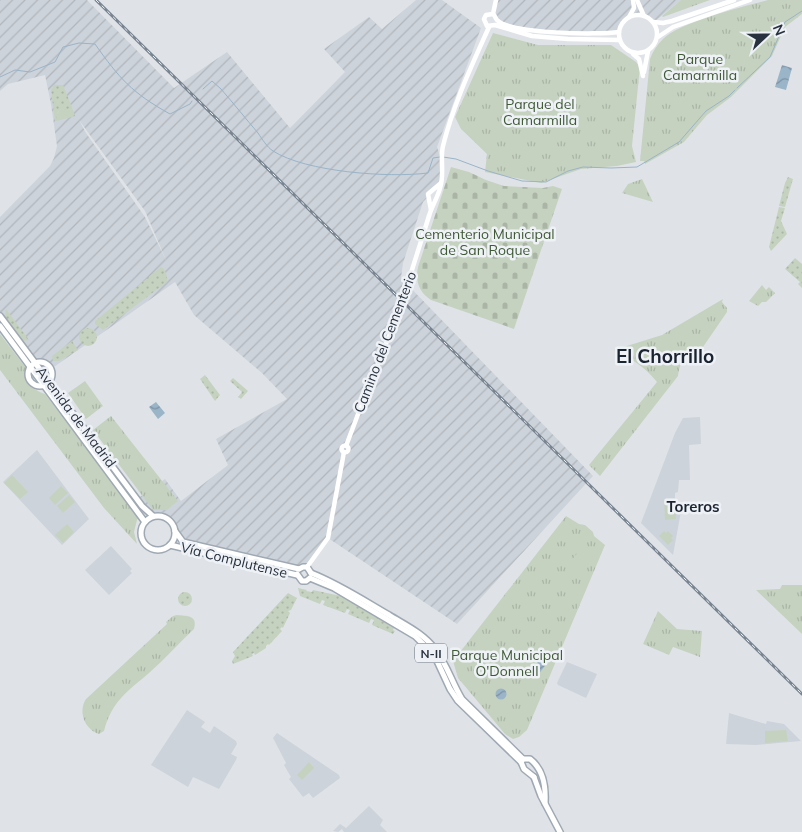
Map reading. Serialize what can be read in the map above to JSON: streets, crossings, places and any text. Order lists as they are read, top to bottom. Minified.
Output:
{"streets":{"main road":["Avenida de Madrid","Vía Complutense","N-II"],"street":["Camino del Cementerio"]},"crossings":[["Camino del Cementerio","Vía Complutense"],["Camino del Cementerio","N-II"],["Avenida de Madrid","Vía Complutense"],["Avenida de Madrid","N-II"],["Vía Complutense","N-II"]],"districts":["El Chorrillo","Toreros"],"parks":["Parque Camarmilla","Parque del Camarmilla","Cementerio Municipal de San Roque","Parque Municipal O'Donnell"],"north":"right"}
